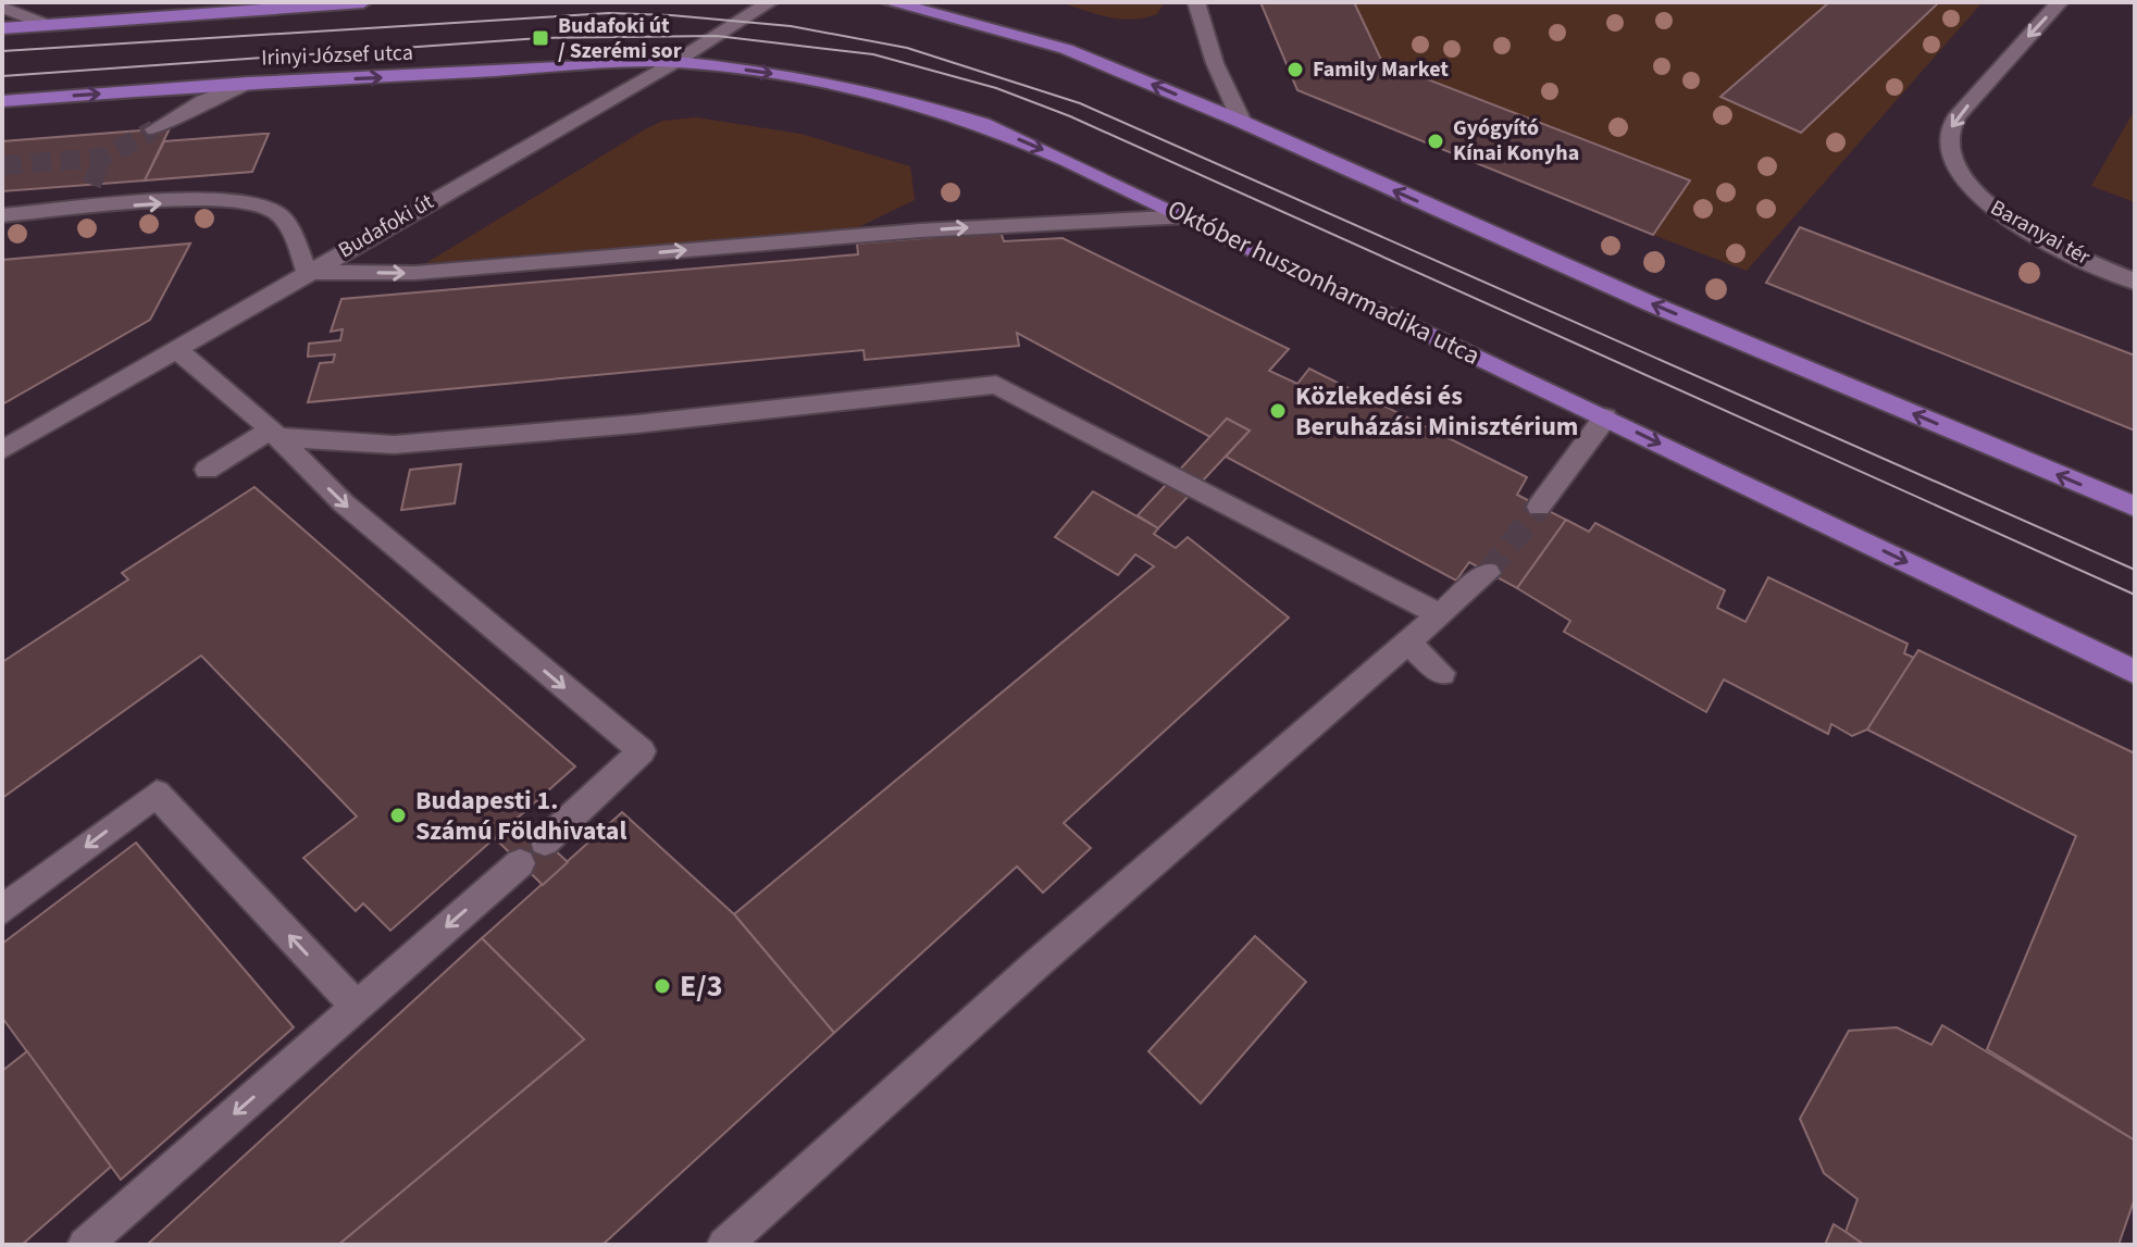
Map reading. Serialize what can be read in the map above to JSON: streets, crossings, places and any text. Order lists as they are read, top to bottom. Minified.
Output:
{"streets":{"main road":["Irinyi József utca","Október huszonharmadika utca"],"street":["Budafoki út","Baranyai tér"]},"crossings":[["Irinyi József utca","Budafoki út"],["Irinyi József utca","Október huszonharmadika utca"],["Budafoki út","Október huszonharmadika utca"]],"places":{"transit":["Budafoki út / Szerémi sor"],"other":["Family Market","Gyógyító Kínai Konyha","Közlekedési és Beruházási Minisztérium","Budapesti 1. Számú Földhivatal","E/3"]}}
